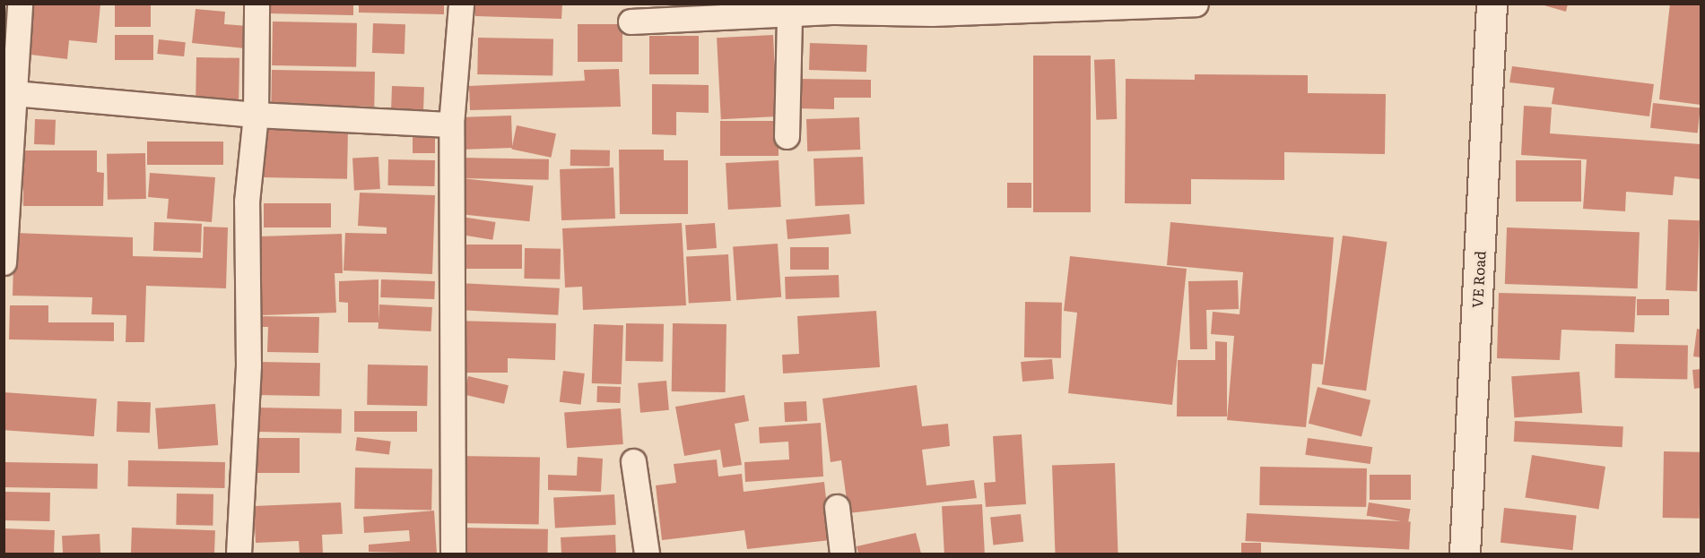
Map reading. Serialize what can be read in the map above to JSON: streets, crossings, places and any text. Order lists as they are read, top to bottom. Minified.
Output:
{"streets":{"main road":["VE Road"]}}
